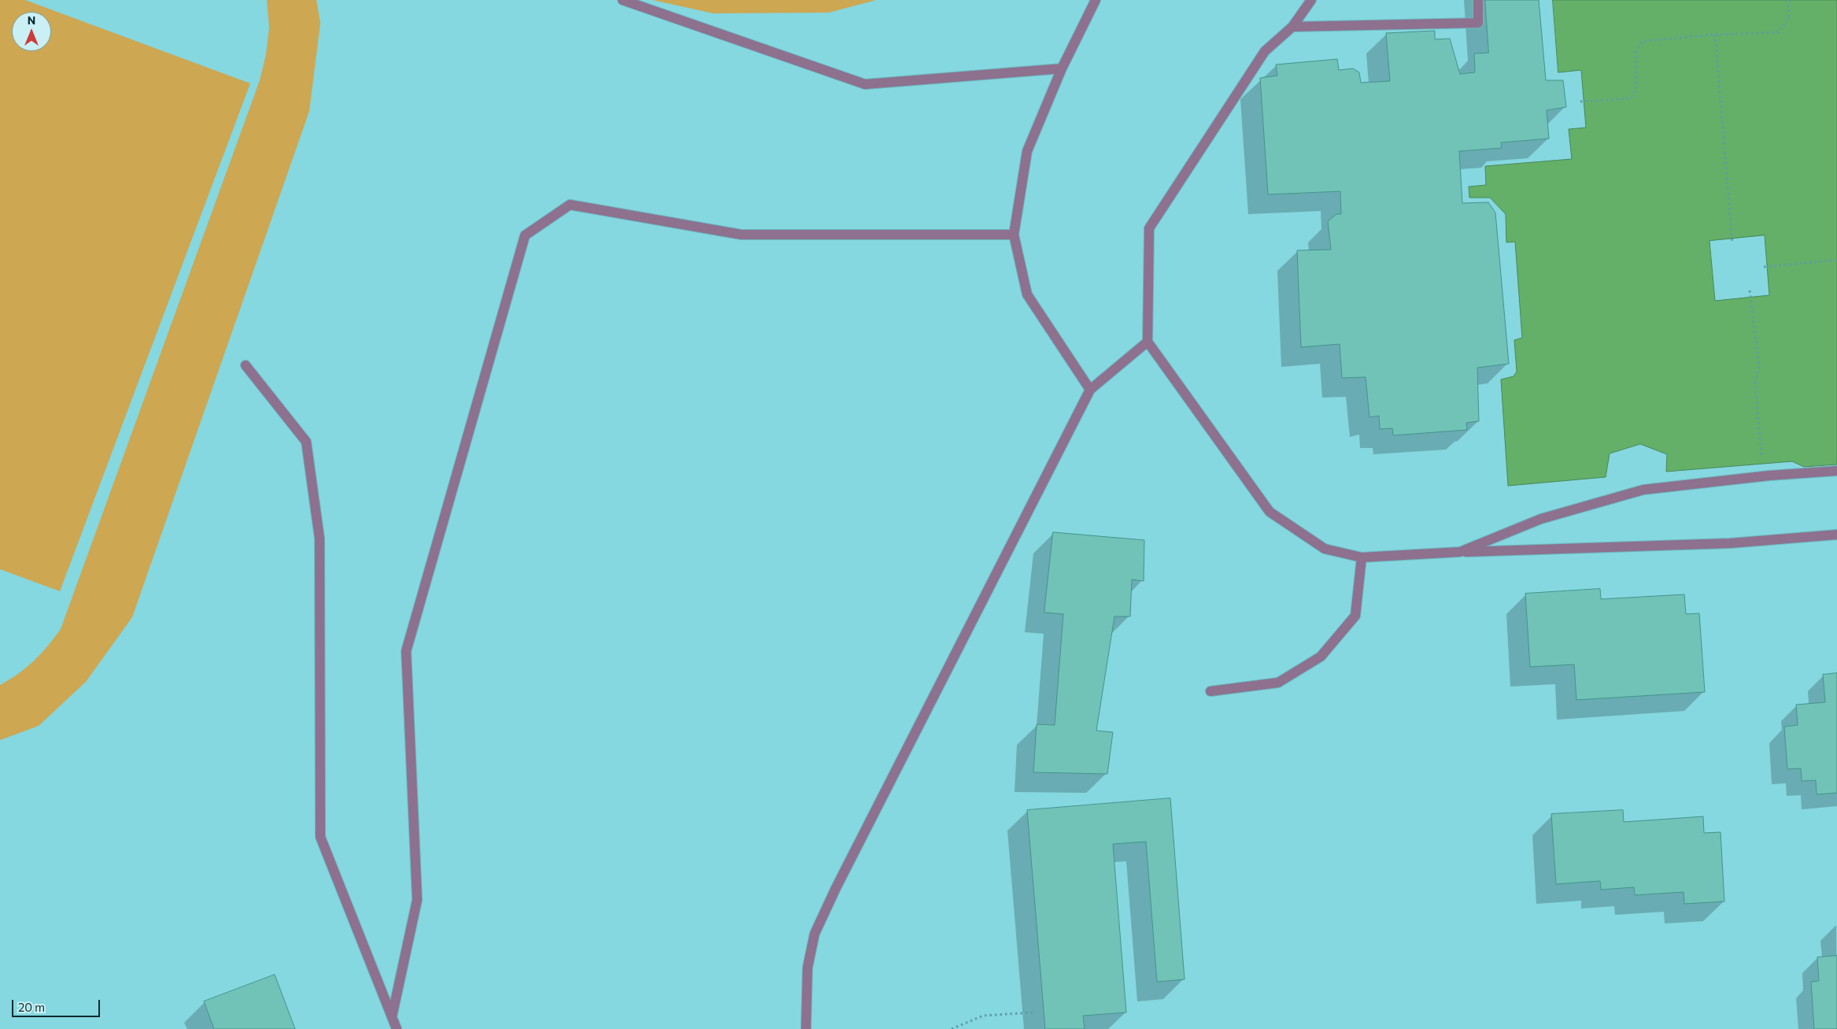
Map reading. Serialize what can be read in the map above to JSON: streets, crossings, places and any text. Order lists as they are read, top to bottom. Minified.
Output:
{"scale_bar":"20 m","north":"top"}
